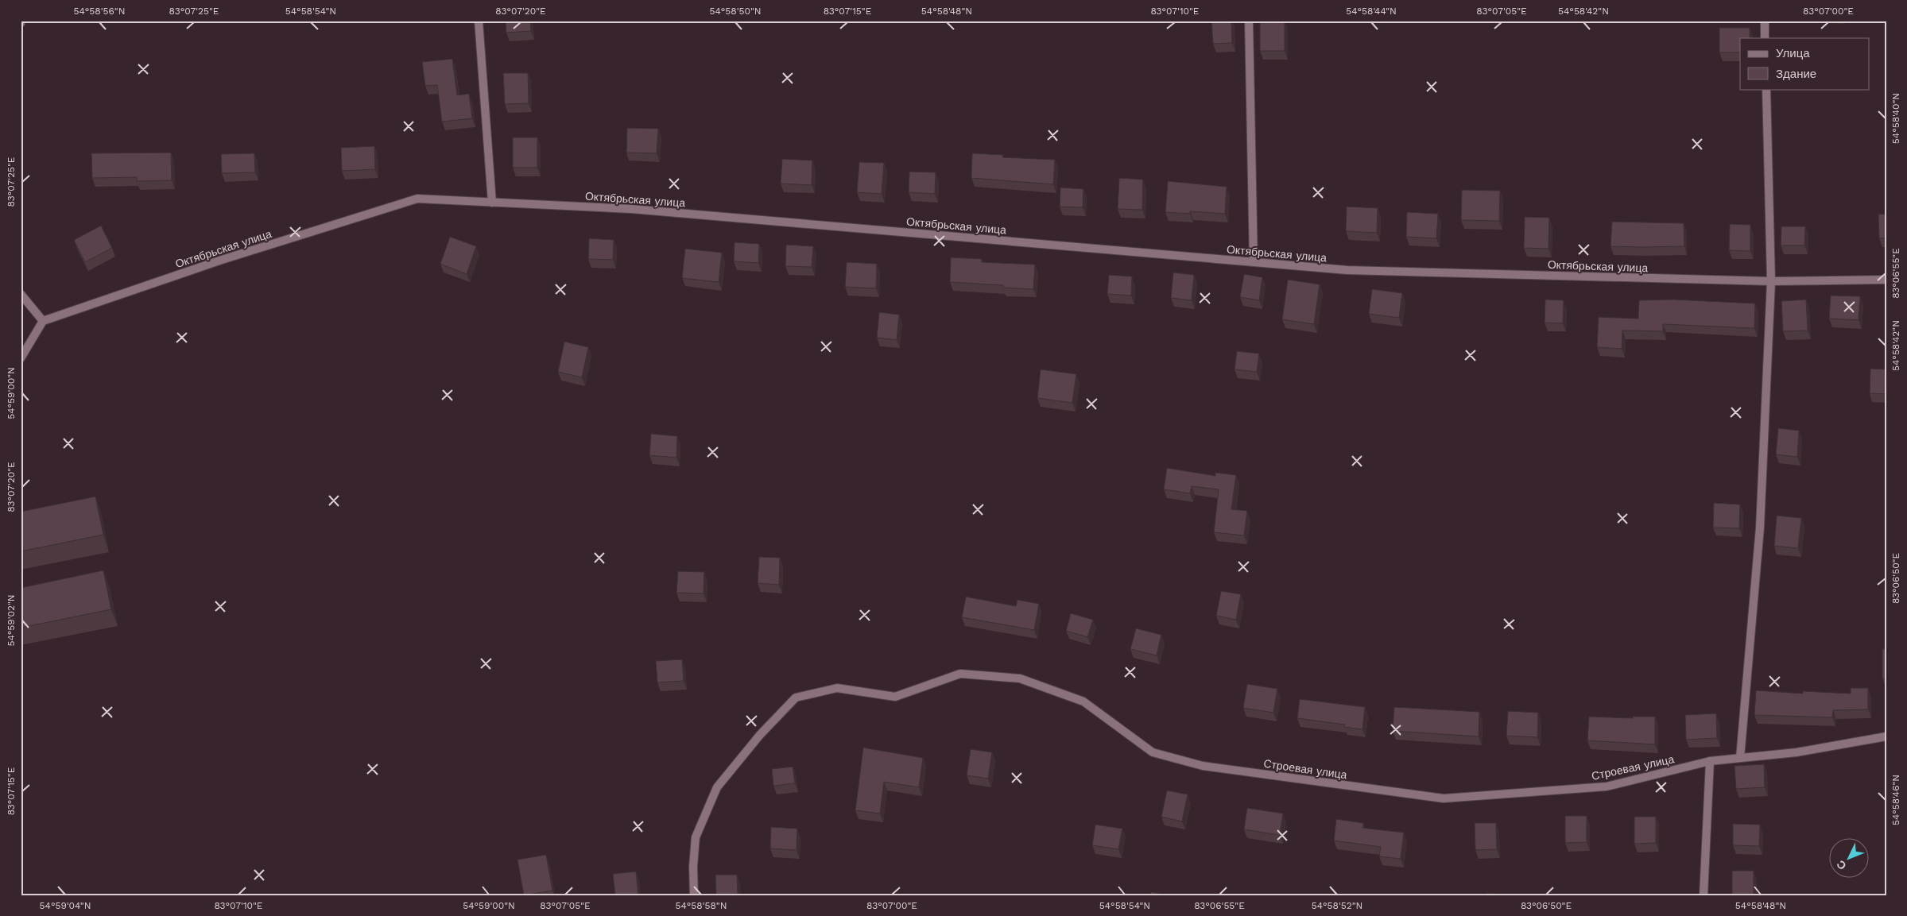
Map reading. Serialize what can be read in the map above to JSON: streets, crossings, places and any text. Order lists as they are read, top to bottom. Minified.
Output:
{"streets":{"street":["Октябрьская улица","Строевая улица"]},"legend":["Улица","Здание"],"north":"bottom left","coordinates":["54°58'56\"N","83°07'25\"E","54°58'54\"N","83°07'20\"E","54°58'50\"N","83°07'15\"E","54°58'48\"N","83°07'10\"E","54°58'44\"N","83°07'05\"E","54°58'42\"N","83°07'00\"E","54°58'40\"N","83°06'55\"E","54°59'00\"N","83°06'50\"E","54°59'02\"N","54°58'46\"N","54°59'04\"N","54°58'58\"N","54°58'52\"N"]}
